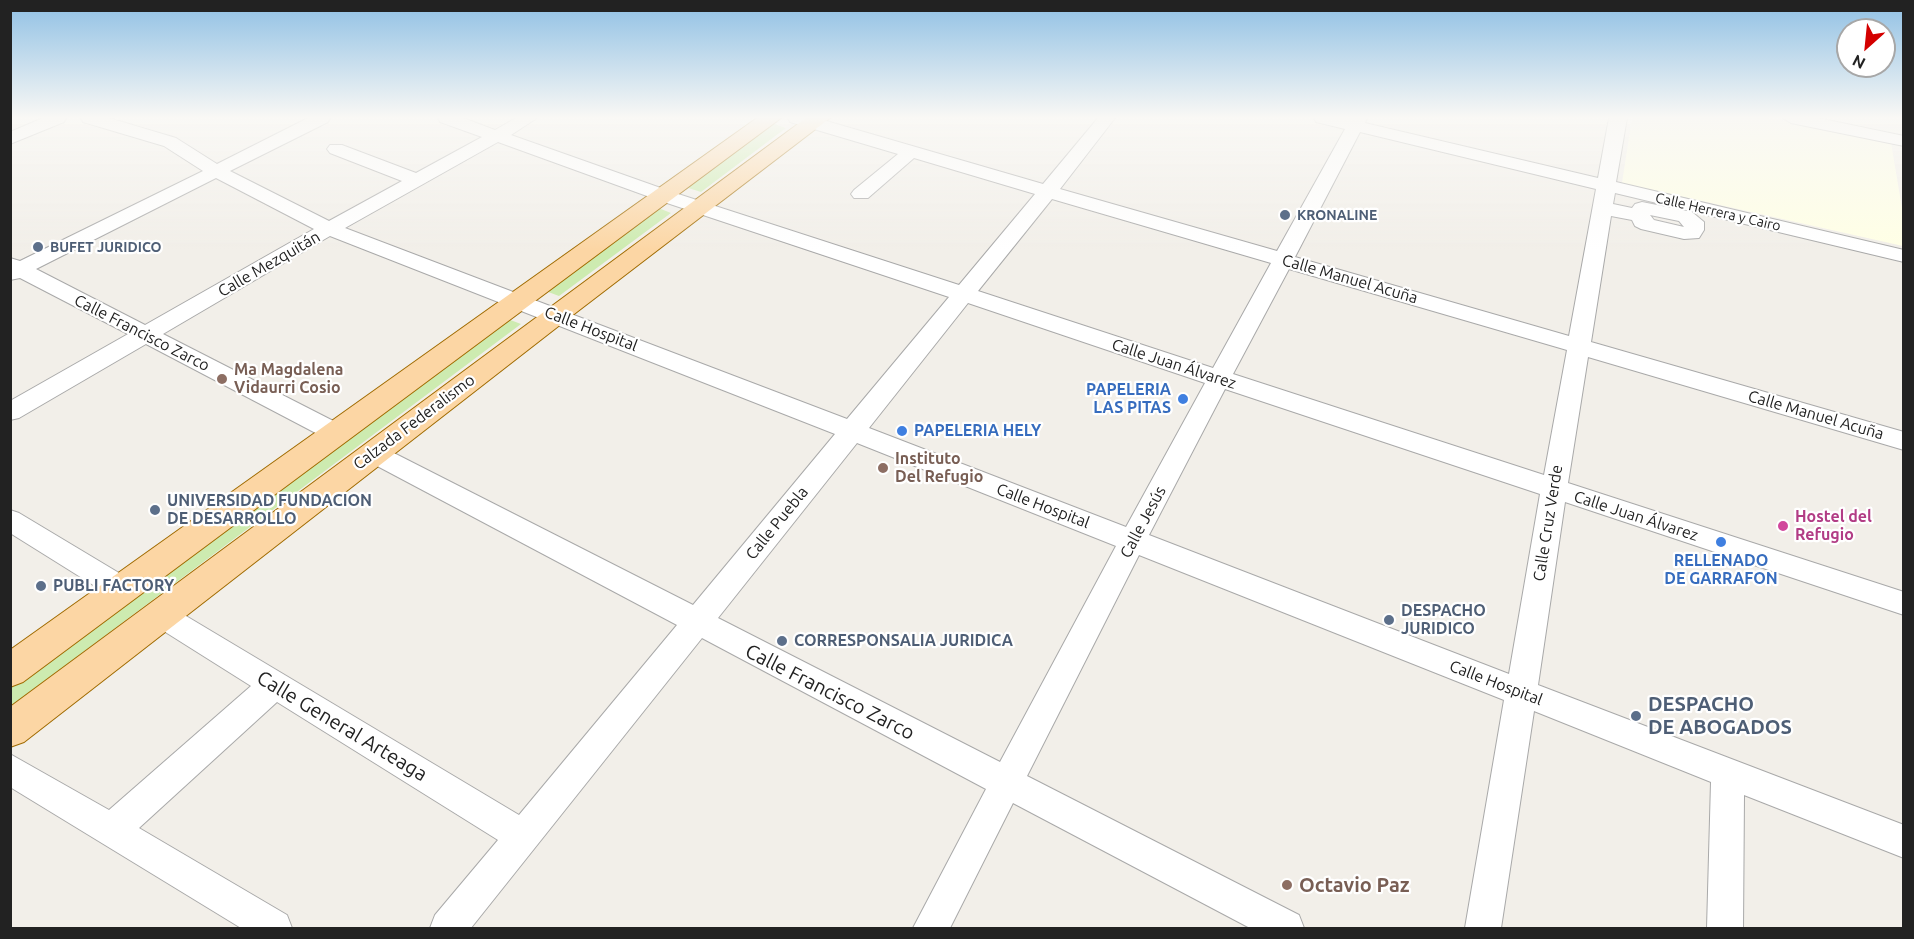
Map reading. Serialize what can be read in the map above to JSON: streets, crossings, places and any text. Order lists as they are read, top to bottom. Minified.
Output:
{"streets":{"main road":["Calzada Federalismo"],"street":["Calle Herrera y Cairo","Calle Mezquitán","Calle Manuel Acuña","Calle Hospital","Calle Francisco Zarco","Calle Juan Álvarez","Calle Jesús","Calle Puebla","Calle Cruz Verde","Calle General Arteaga"]},"crossings":[["Calle Herrera y Cairo","Calle Cruz Verde"],["Calle Mezquitán","Calle Hospital"],["Calle Mezquitán","Calle Francisco Zarco"],["Calle Manuel Acuña","Calle Jesús"],["Calle Manuel Acuña","Calle Puebla"],["Calle Manuel Acuña","Calle Cruz Verde"],["Calle Hospital","Calzada Federalismo"],["Calle Hospital","Calle Jesús"],["Calle Hospital","Calle Puebla"],["Calle Hospital","Calle Cruz Verde"],["Calle Francisco Zarco","Calzada Federalismo"],["Calle Francisco Zarco","Calle Jesús"],["Calle Francisco Zarco","Calle Puebla"],["Calle Juan Álvarez","Calzada Federalismo"],["Calle Juan Álvarez","Calle Jesús"],["Calle Juan Álvarez","Calle Puebla"],["Calle Juan Álvarez","Calle Cruz Verde"],["Calzada Federalismo","Calle General Arteaga"],["Calle Puebla","Calle General Arteaga"]],"places":["KRONALINE","BUFET JURIDICO","Ma Magdalena Vidaurri Cosio","PAPELERIA LAS PITAS","PAPELERIA HELY","Instituto Del Refugio","UNIVERSIDAD FUNDACION DE DESARROLLO","Hostel del Refugio","RELLENADO DE GARRAFON","PUBLI FACTORY","DESPACHO JURIDICO","CORRESPONSALIA JURIDICA","DESPACHO DE ABOGADOS","Octavio Paz"],"north":"bottom left"}
